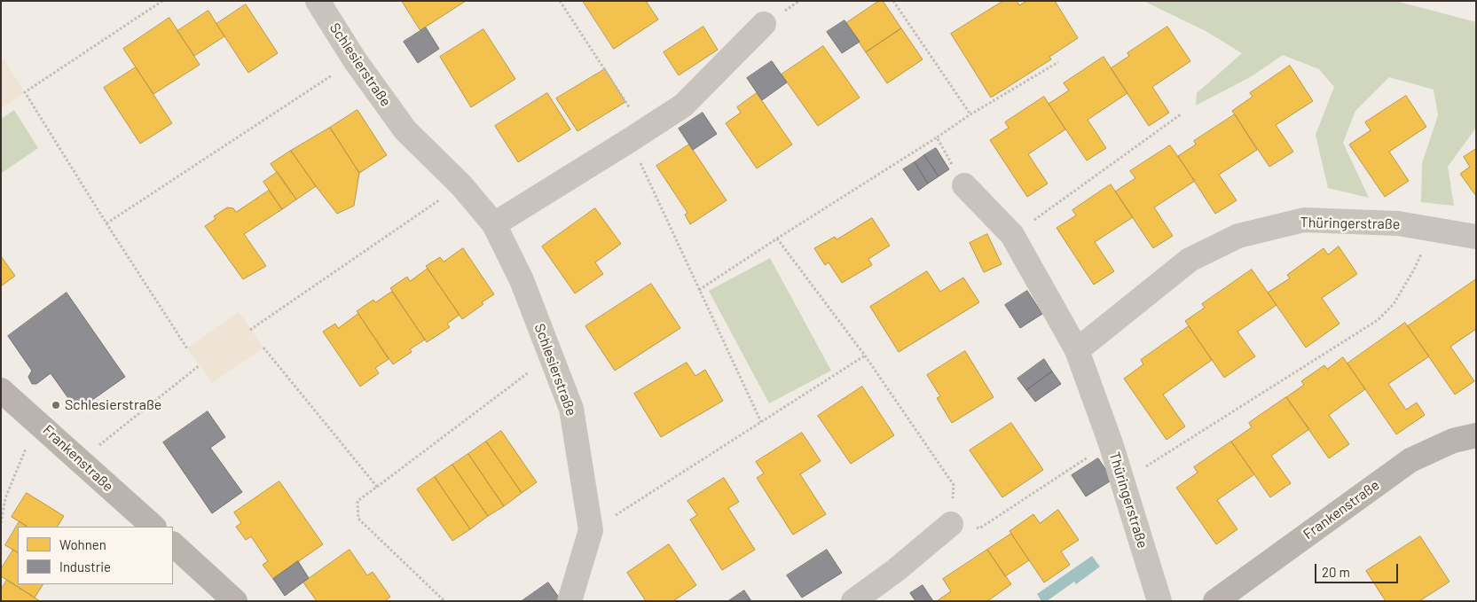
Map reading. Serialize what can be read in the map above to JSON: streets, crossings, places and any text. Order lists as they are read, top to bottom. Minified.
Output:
{"streets":{"street":["Schlesierstraße","Thüringerstraße","Frankenstraße"]},"places":["Schlesierstraße"],"legend":["Wohnen","Industrie"],"scale_bar":"20 m"}
